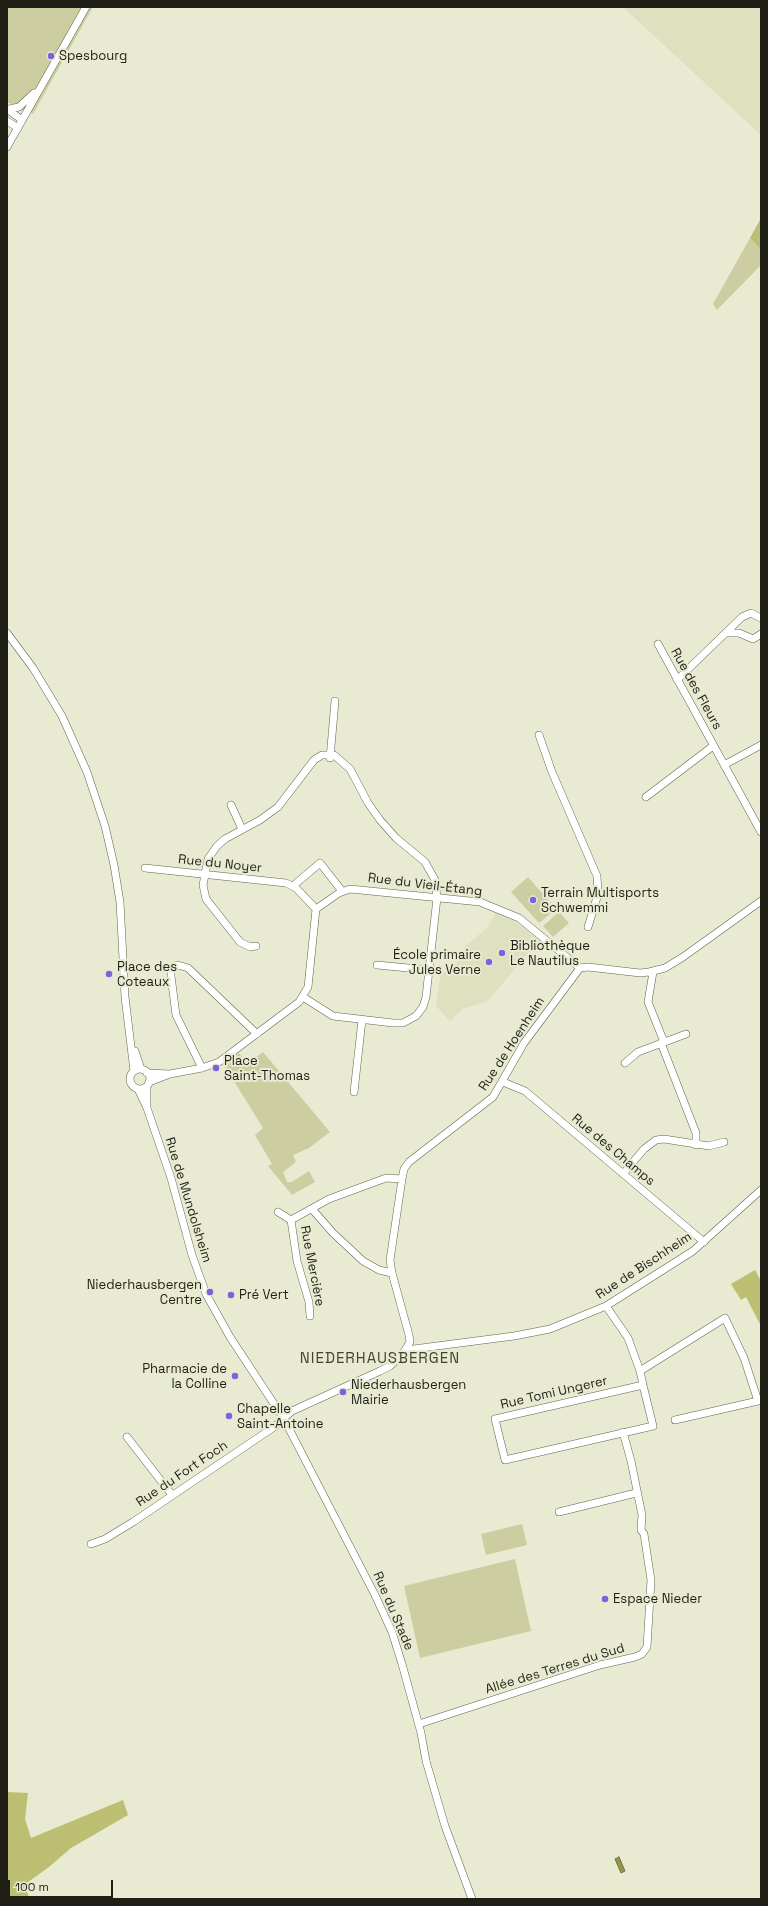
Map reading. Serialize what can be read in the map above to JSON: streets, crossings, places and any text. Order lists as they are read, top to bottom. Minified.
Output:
{"streets":{"street":["Rue des Fleurs","Rue du Noyer","Rue du Vieil-Étang","Rue de Hoenheim","Rue des Champs","Rue de Mundolsheim","Rue Mercière","Rue de Bischheim","Rue Tomi Ungerer","Rue du Fort Foch","Rue du Stade","Allée des Terres du Sud"]},"crossings":[["Rue du Vieil-Étang","Rue de Hoenheim"],["Rue de Hoenheim","Rue des Champs"],["Rue de Hoenheim","Rue Mercière"],["Rue de Hoenheim","Rue de Bischheim"],["Rue des Champs","Rue de Bischheim"],["Rue de Mundolsheim","Rue du Fort Foch"],["Rue de Mundolsheim","Rue du Stade"],["Rue Tomi Ungerer","Allée des Terres du Sud"],["Rue du Fort Foch","Rue du Stade"],["Rue du Stade","Allée des Terres du Sud"]],"districts":["NIEDERHAUSBERGEN"],"places":["Spesbourg","Terrain Multisports Schwemmi","Bibliothèque Le Nautilus","École primaire Jules Verne","Place des Coteaux","Place Saint-Thomas","Niederhausbergen Centre","Pré Vert","Pharmacie de la Colline","Niederhausbergen Mairie","Chapelle Saint-Antoine","Espace Nieder"],"scale_bar":"100 m"}
